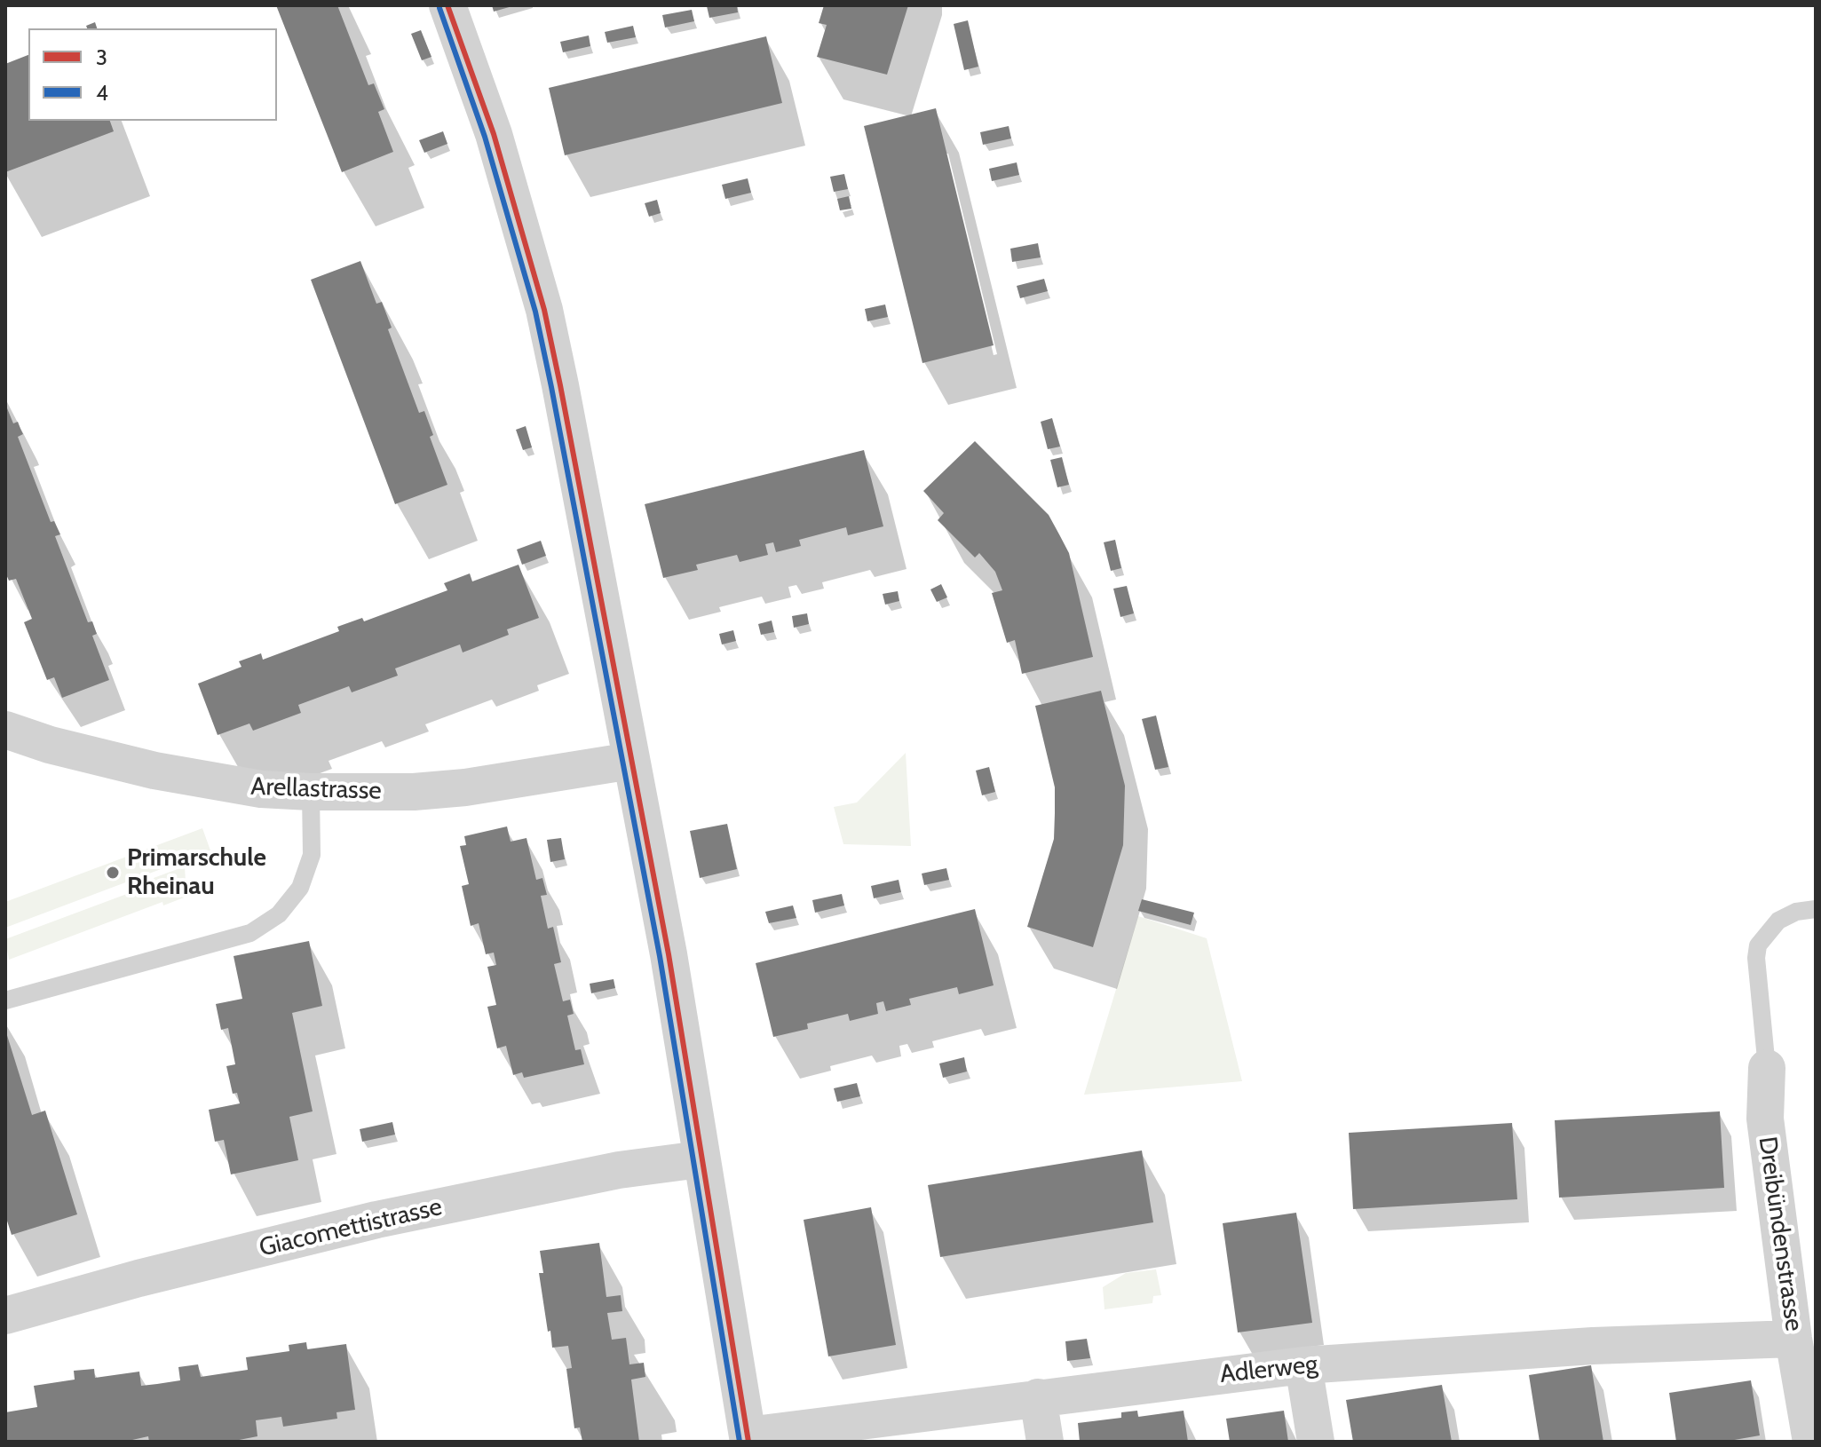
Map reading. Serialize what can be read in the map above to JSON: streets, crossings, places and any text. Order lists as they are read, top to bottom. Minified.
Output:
{"streets":{"street":["Arellastrasse","Giacomettistrasse","Dreibündenstrasse","Adlerweg"]},"crossings":[["Dreibündenstrasse","Adlerweg"]],"places":["Primarschule Rheinau"],"lines":["transit line 3","transit line 4"],"legend":["3","4"]}
